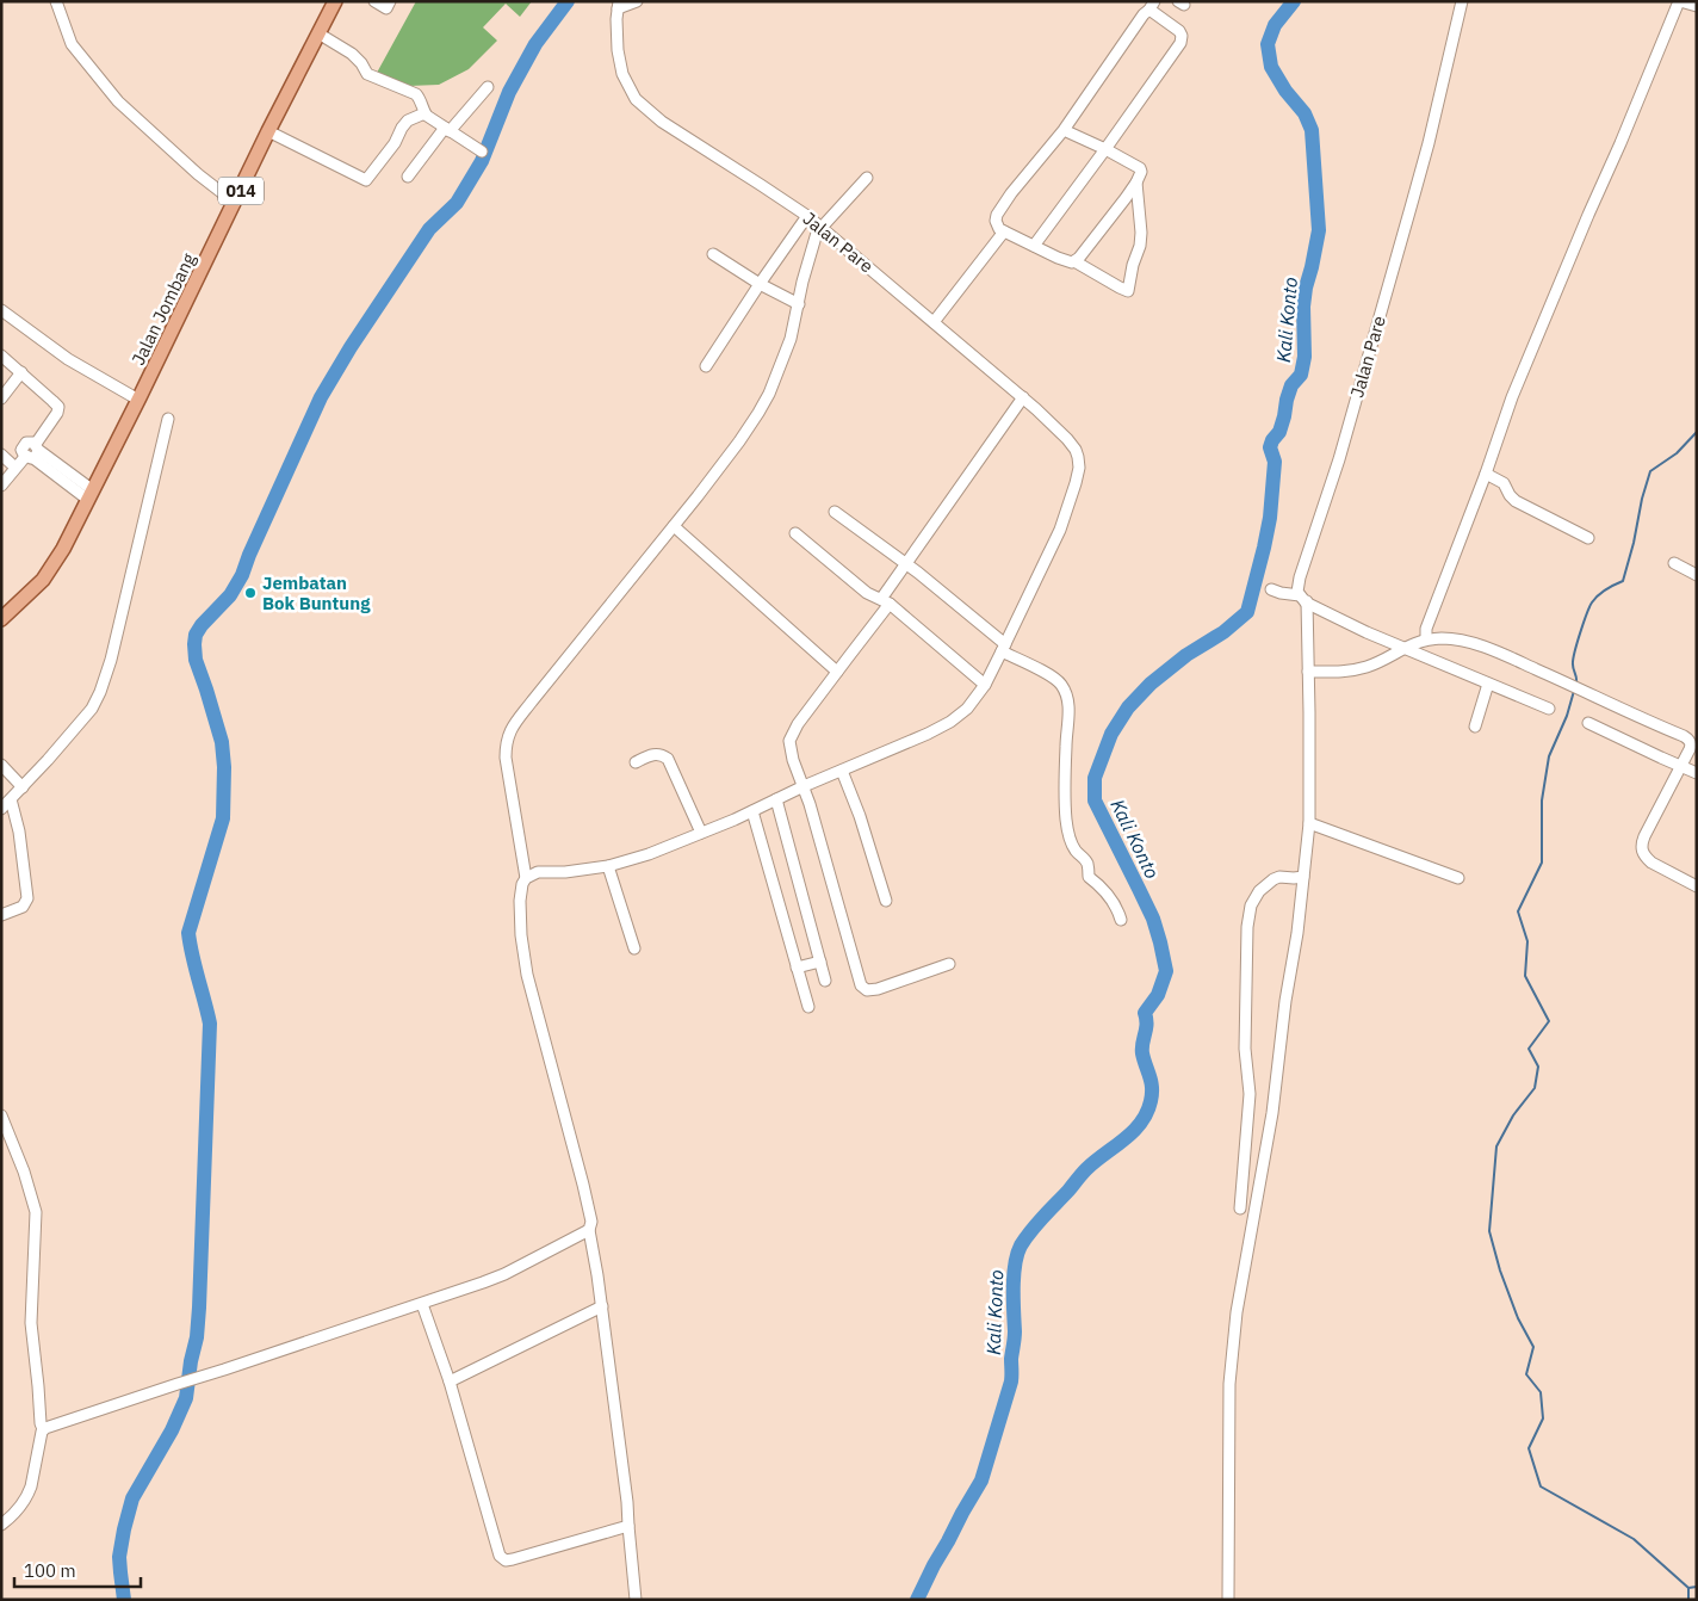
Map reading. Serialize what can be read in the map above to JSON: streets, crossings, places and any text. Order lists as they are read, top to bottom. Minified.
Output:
{"streets":{"main road":["014","Jalan Jombang"],"street":["Jalan Pare"]},"water":["Kali Konto"],"places":["Jembatan Bok Buntung"],"scale_bar":"100 m"}
